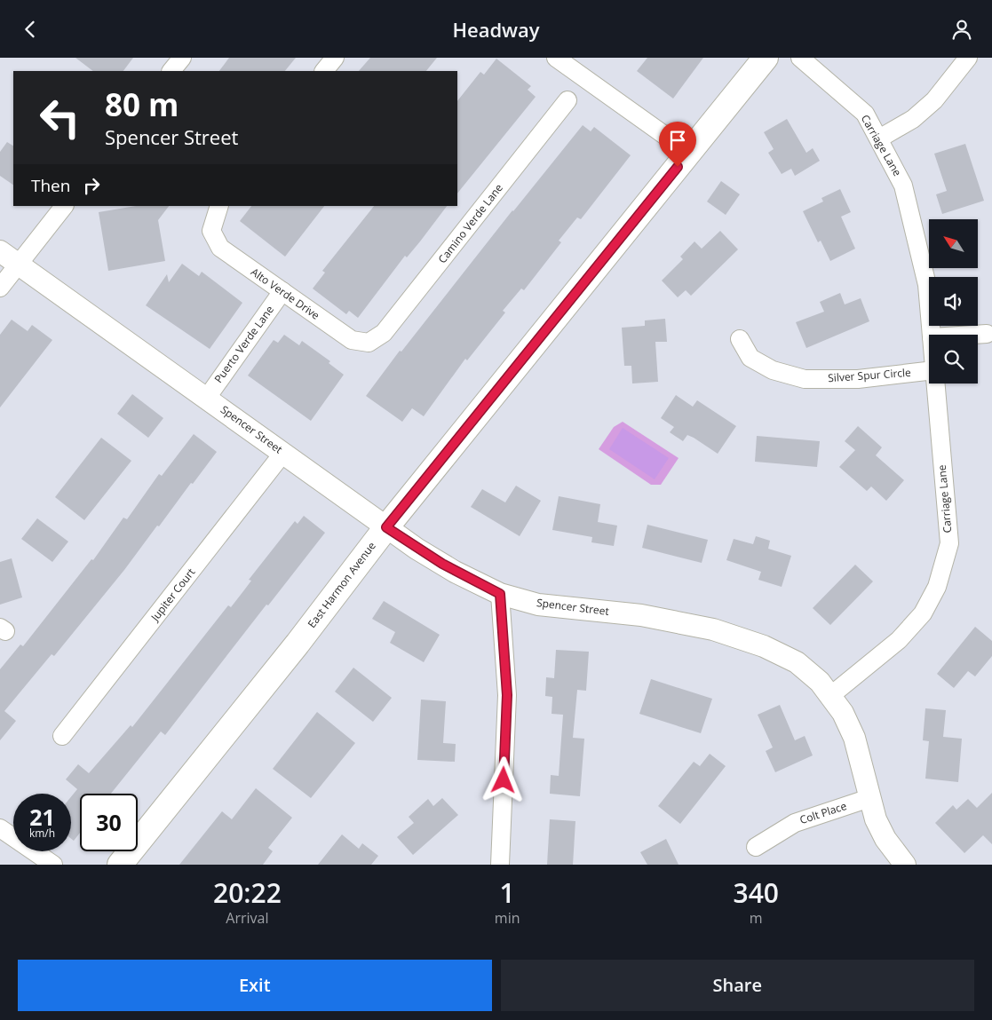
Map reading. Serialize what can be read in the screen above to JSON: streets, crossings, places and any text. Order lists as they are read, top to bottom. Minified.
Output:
{"streets":{"main road":["East Harmon Avenue"],"street":["Carriage Lane","Camino Verde Lane","Alto Verde Drive","Puerto Verde Lane","Silver Spur Circle","Spencer Street","Jupiter Court","Colt Place"]},"crossings":[["Carriage Lane","Spencer Street"],["Camino Verde Lane","Alto Verde Drive"],["Alto Verde Drive","Puerto Verde Lane"],["Puerto Verde Lane","Spencer Street"],["Spencer Street","East Harmon Avenue"],["Spencer Street","Jupiter Court"],["Spencer Street","Colt Place"]],"north":"top left","page":{"header":"Headway","turn":["80 m","Spencer Street"],"then":"Then","speed":"21 km/h","limit":"30","eta":["20:22","Arrival","1","min","340","m"],"buttons":["Exit","Share"]}}
